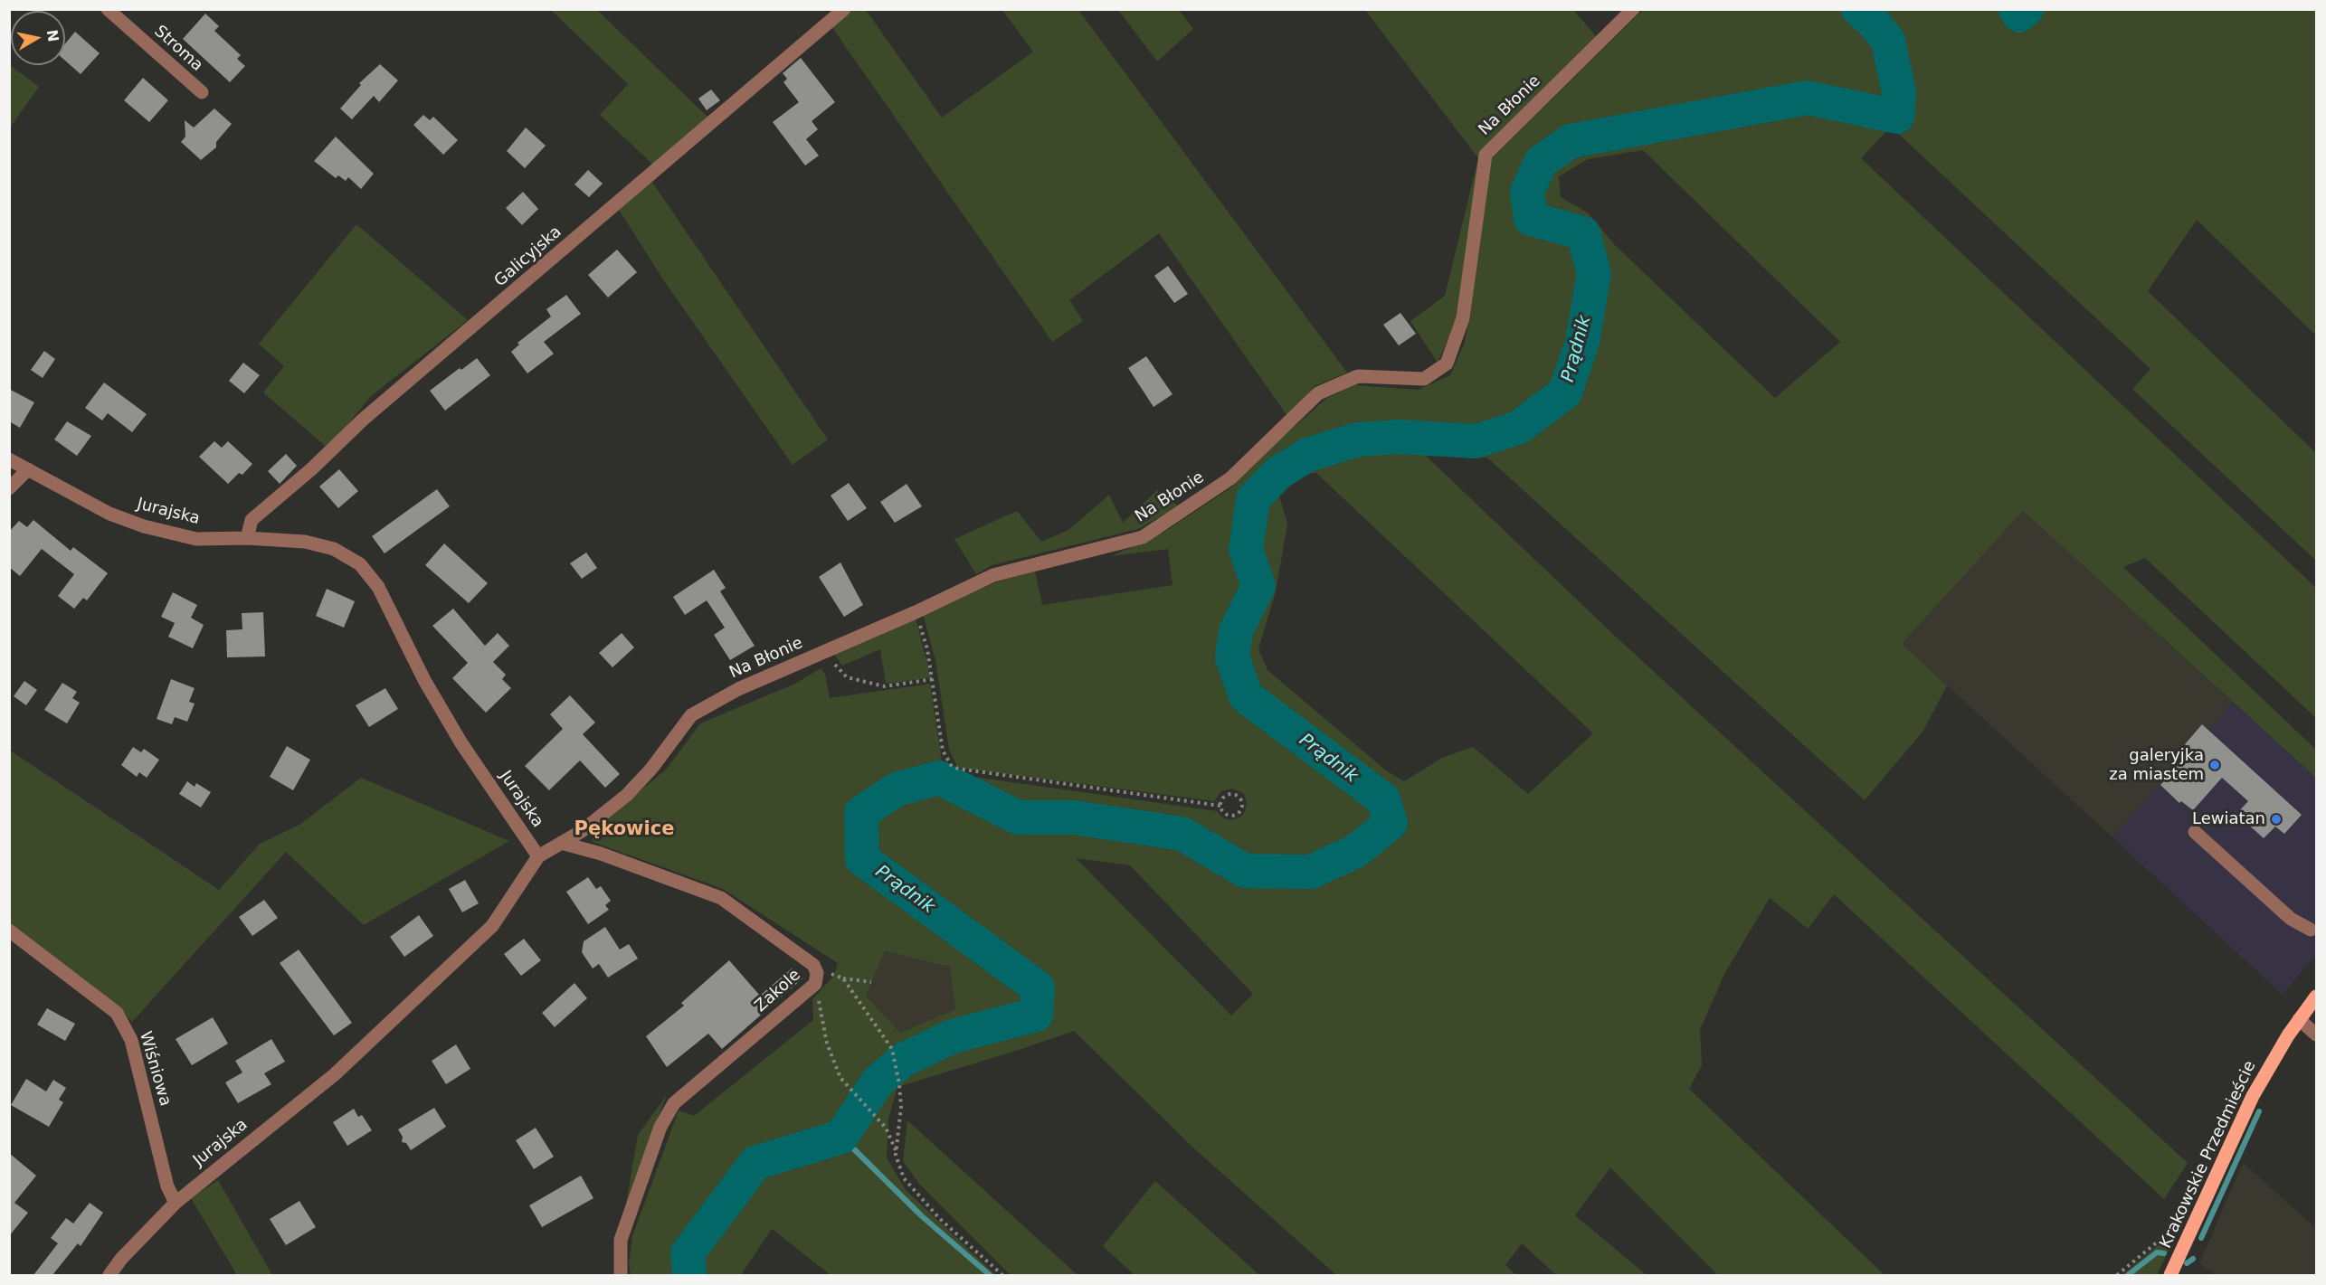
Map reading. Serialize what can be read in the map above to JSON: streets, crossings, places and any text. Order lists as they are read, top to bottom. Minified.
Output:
{"streets":{"main road":["Krakowskie Przedmieście"],"street":["Stroma","Na Błonie","Galicyjska","Jurajska","Zakole","Wiśniowa"]},"crossings":[["Na Błonie","Jurajska"],["Na Błonie","Zakole"],["Galicyjska","Jurajska"],["Jurajska","Wiśniowa"]],"districts":["Pękowice"],"water":["Prądnik"],"places":["galeryjka za miastem","Lewiatan"],"north":"right"}
